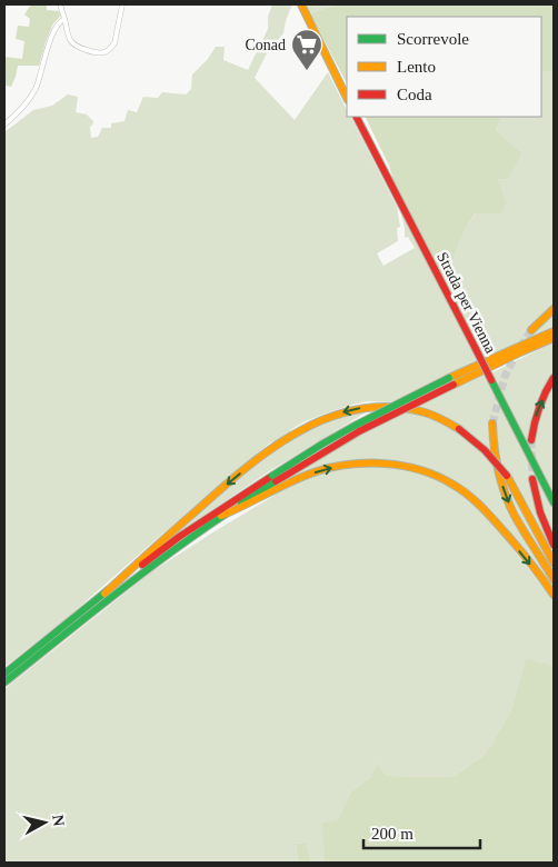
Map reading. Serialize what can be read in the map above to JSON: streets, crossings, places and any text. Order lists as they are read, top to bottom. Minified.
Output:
{"streets":{"main road":["Strada per Vienna"]},"places":{"supermarket":["Conad"]},"legend":["Scorrevole","Lento","Coda"],"scale_bar":"200 m","north":"right"}
